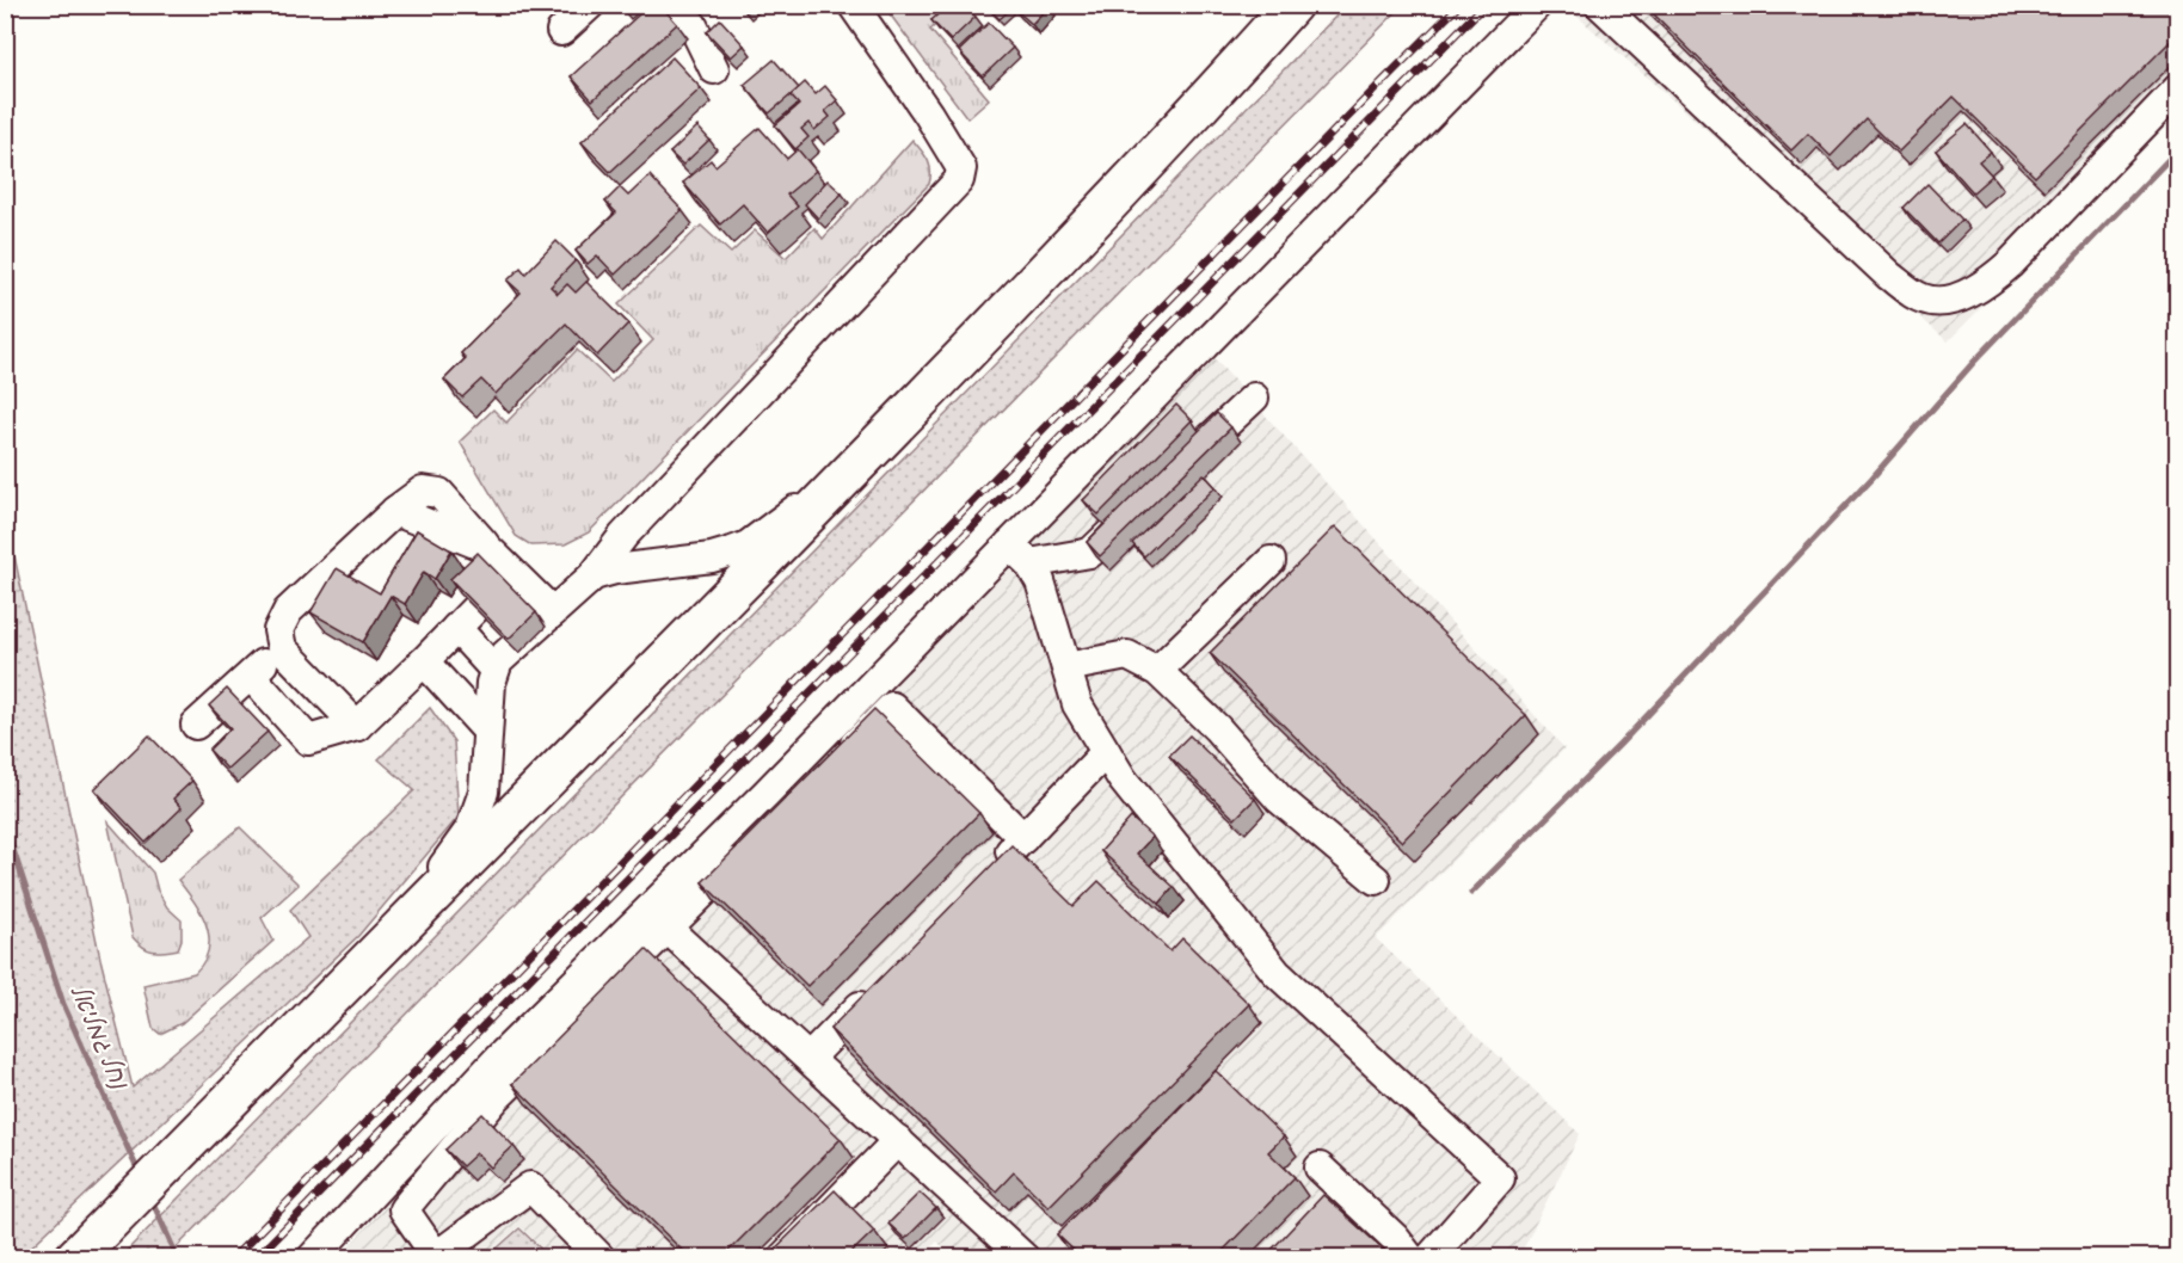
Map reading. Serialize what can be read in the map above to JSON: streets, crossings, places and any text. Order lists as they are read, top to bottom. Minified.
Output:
{"water":["נחל גמליאל"]}
